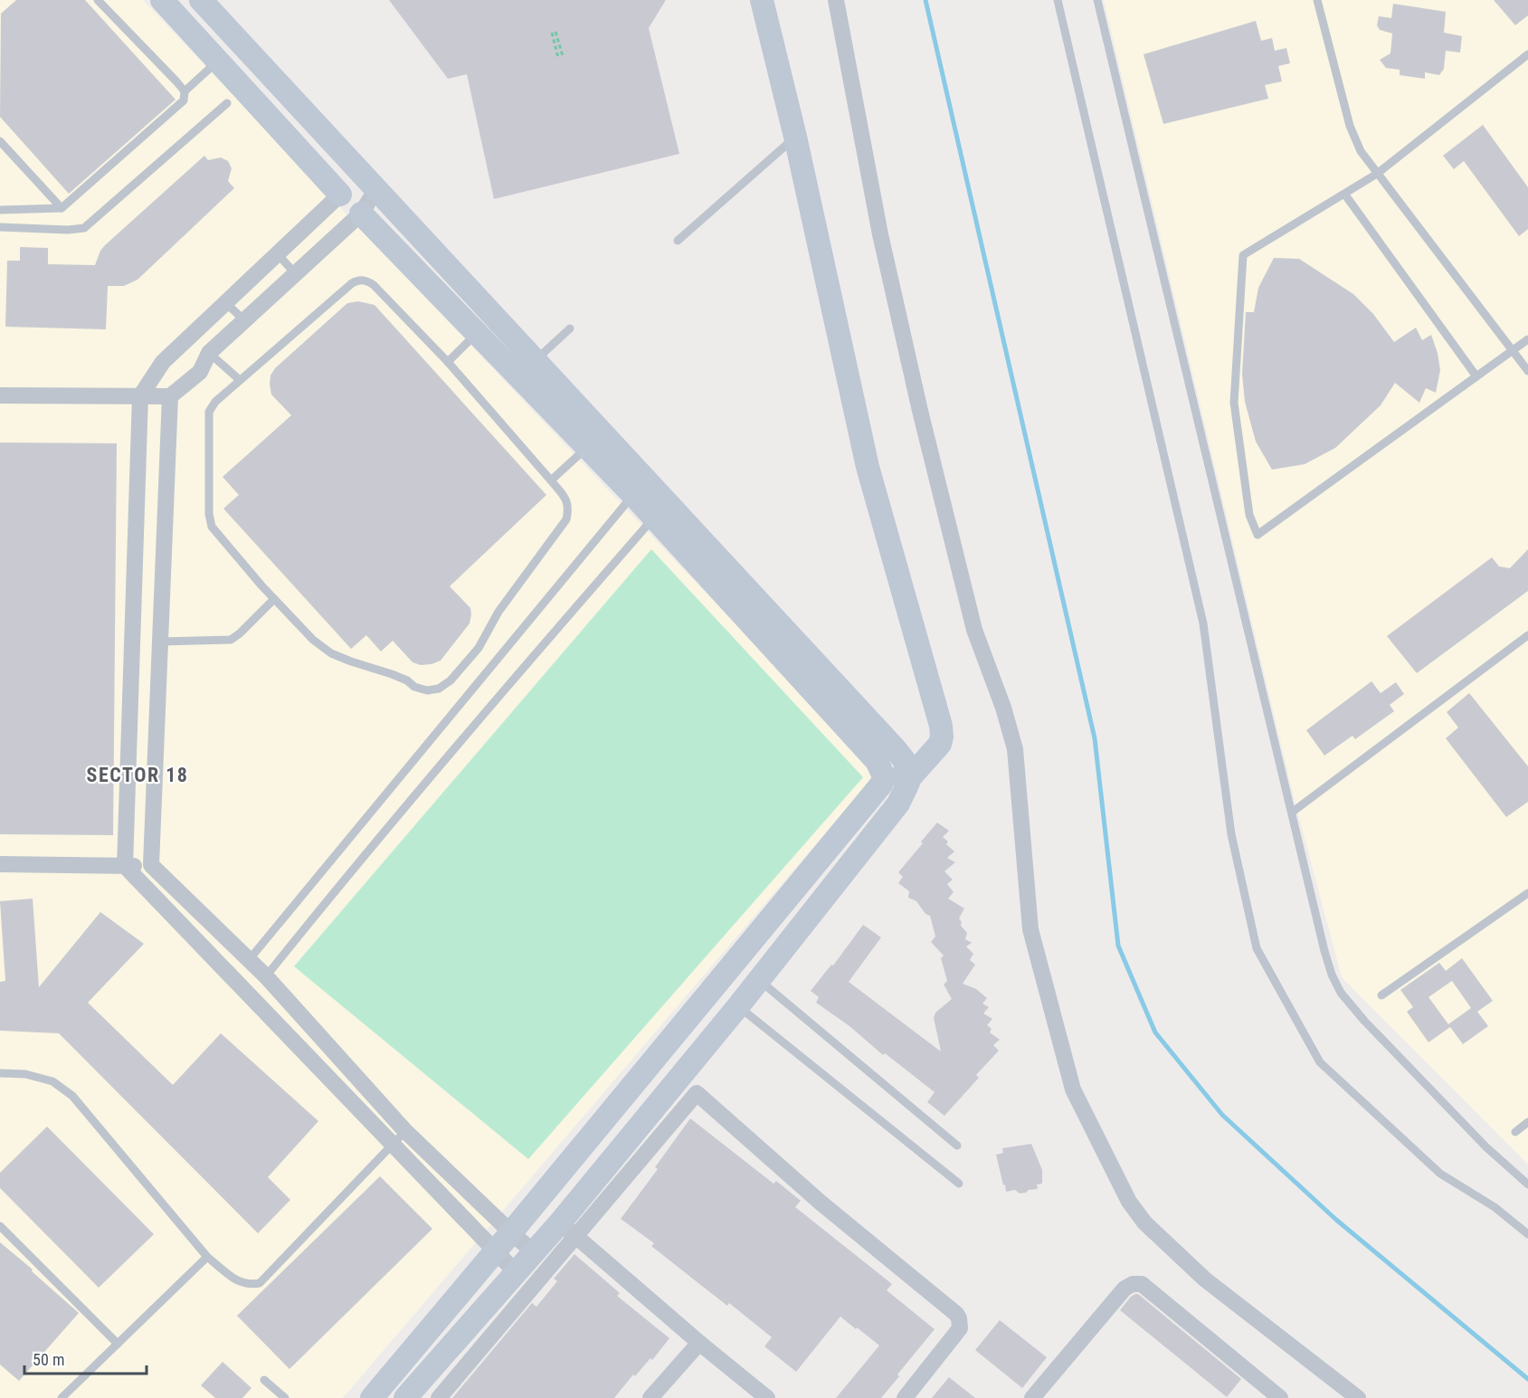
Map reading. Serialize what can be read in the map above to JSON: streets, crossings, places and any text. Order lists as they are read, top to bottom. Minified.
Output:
{"districts":["SECTOR 18"],"scale_bar":"50 m"}
